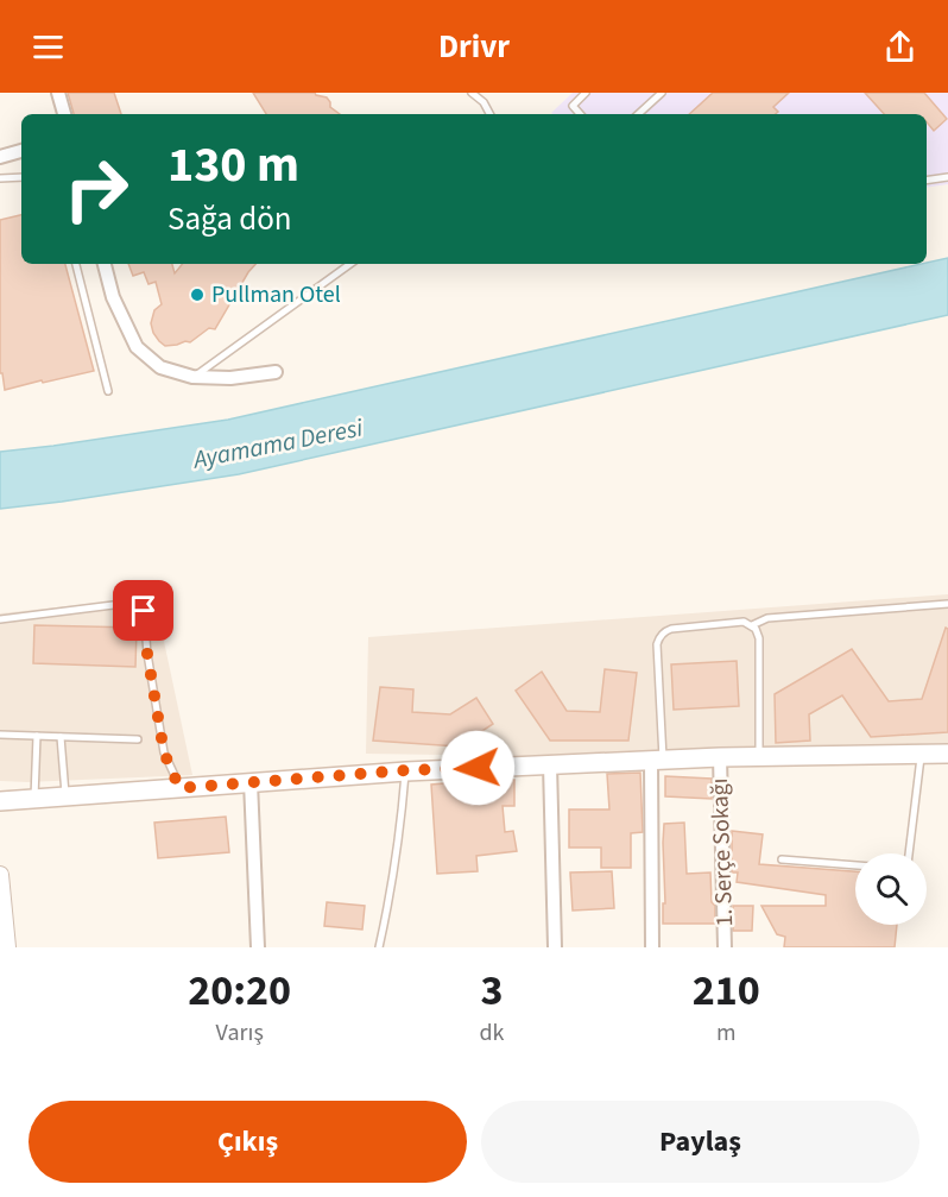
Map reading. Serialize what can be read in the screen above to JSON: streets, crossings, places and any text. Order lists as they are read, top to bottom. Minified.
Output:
{"streets":{"street":["1. Serçe Sokağı"]},"water":["Ayamama Deresi"],"places":["Pullman Otel"],"page":{"header":"Drivr","turn":["130 m","Sağa dön"],"eta":["20:20","Varış","3","dk","210","m"],"buttons":["Çıkış","Paylaş"]}}
